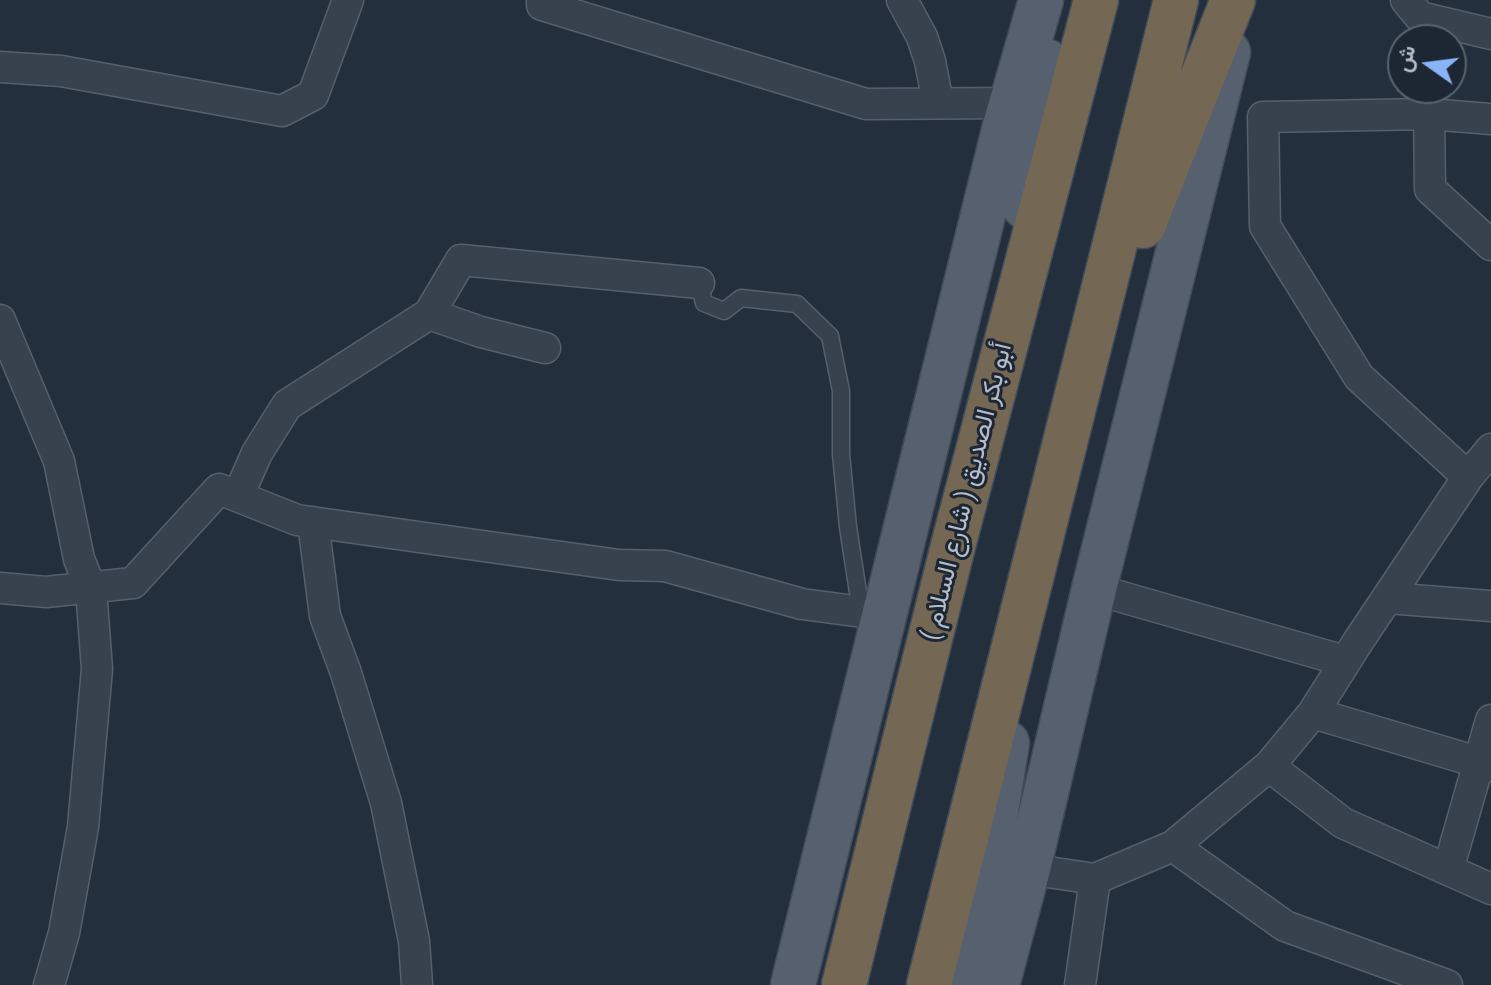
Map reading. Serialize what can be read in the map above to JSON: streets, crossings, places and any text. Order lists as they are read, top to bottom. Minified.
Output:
{"streets":{"highway":["( شارع السلام ) أبو بكر الصديق"]},"north":"left"}
